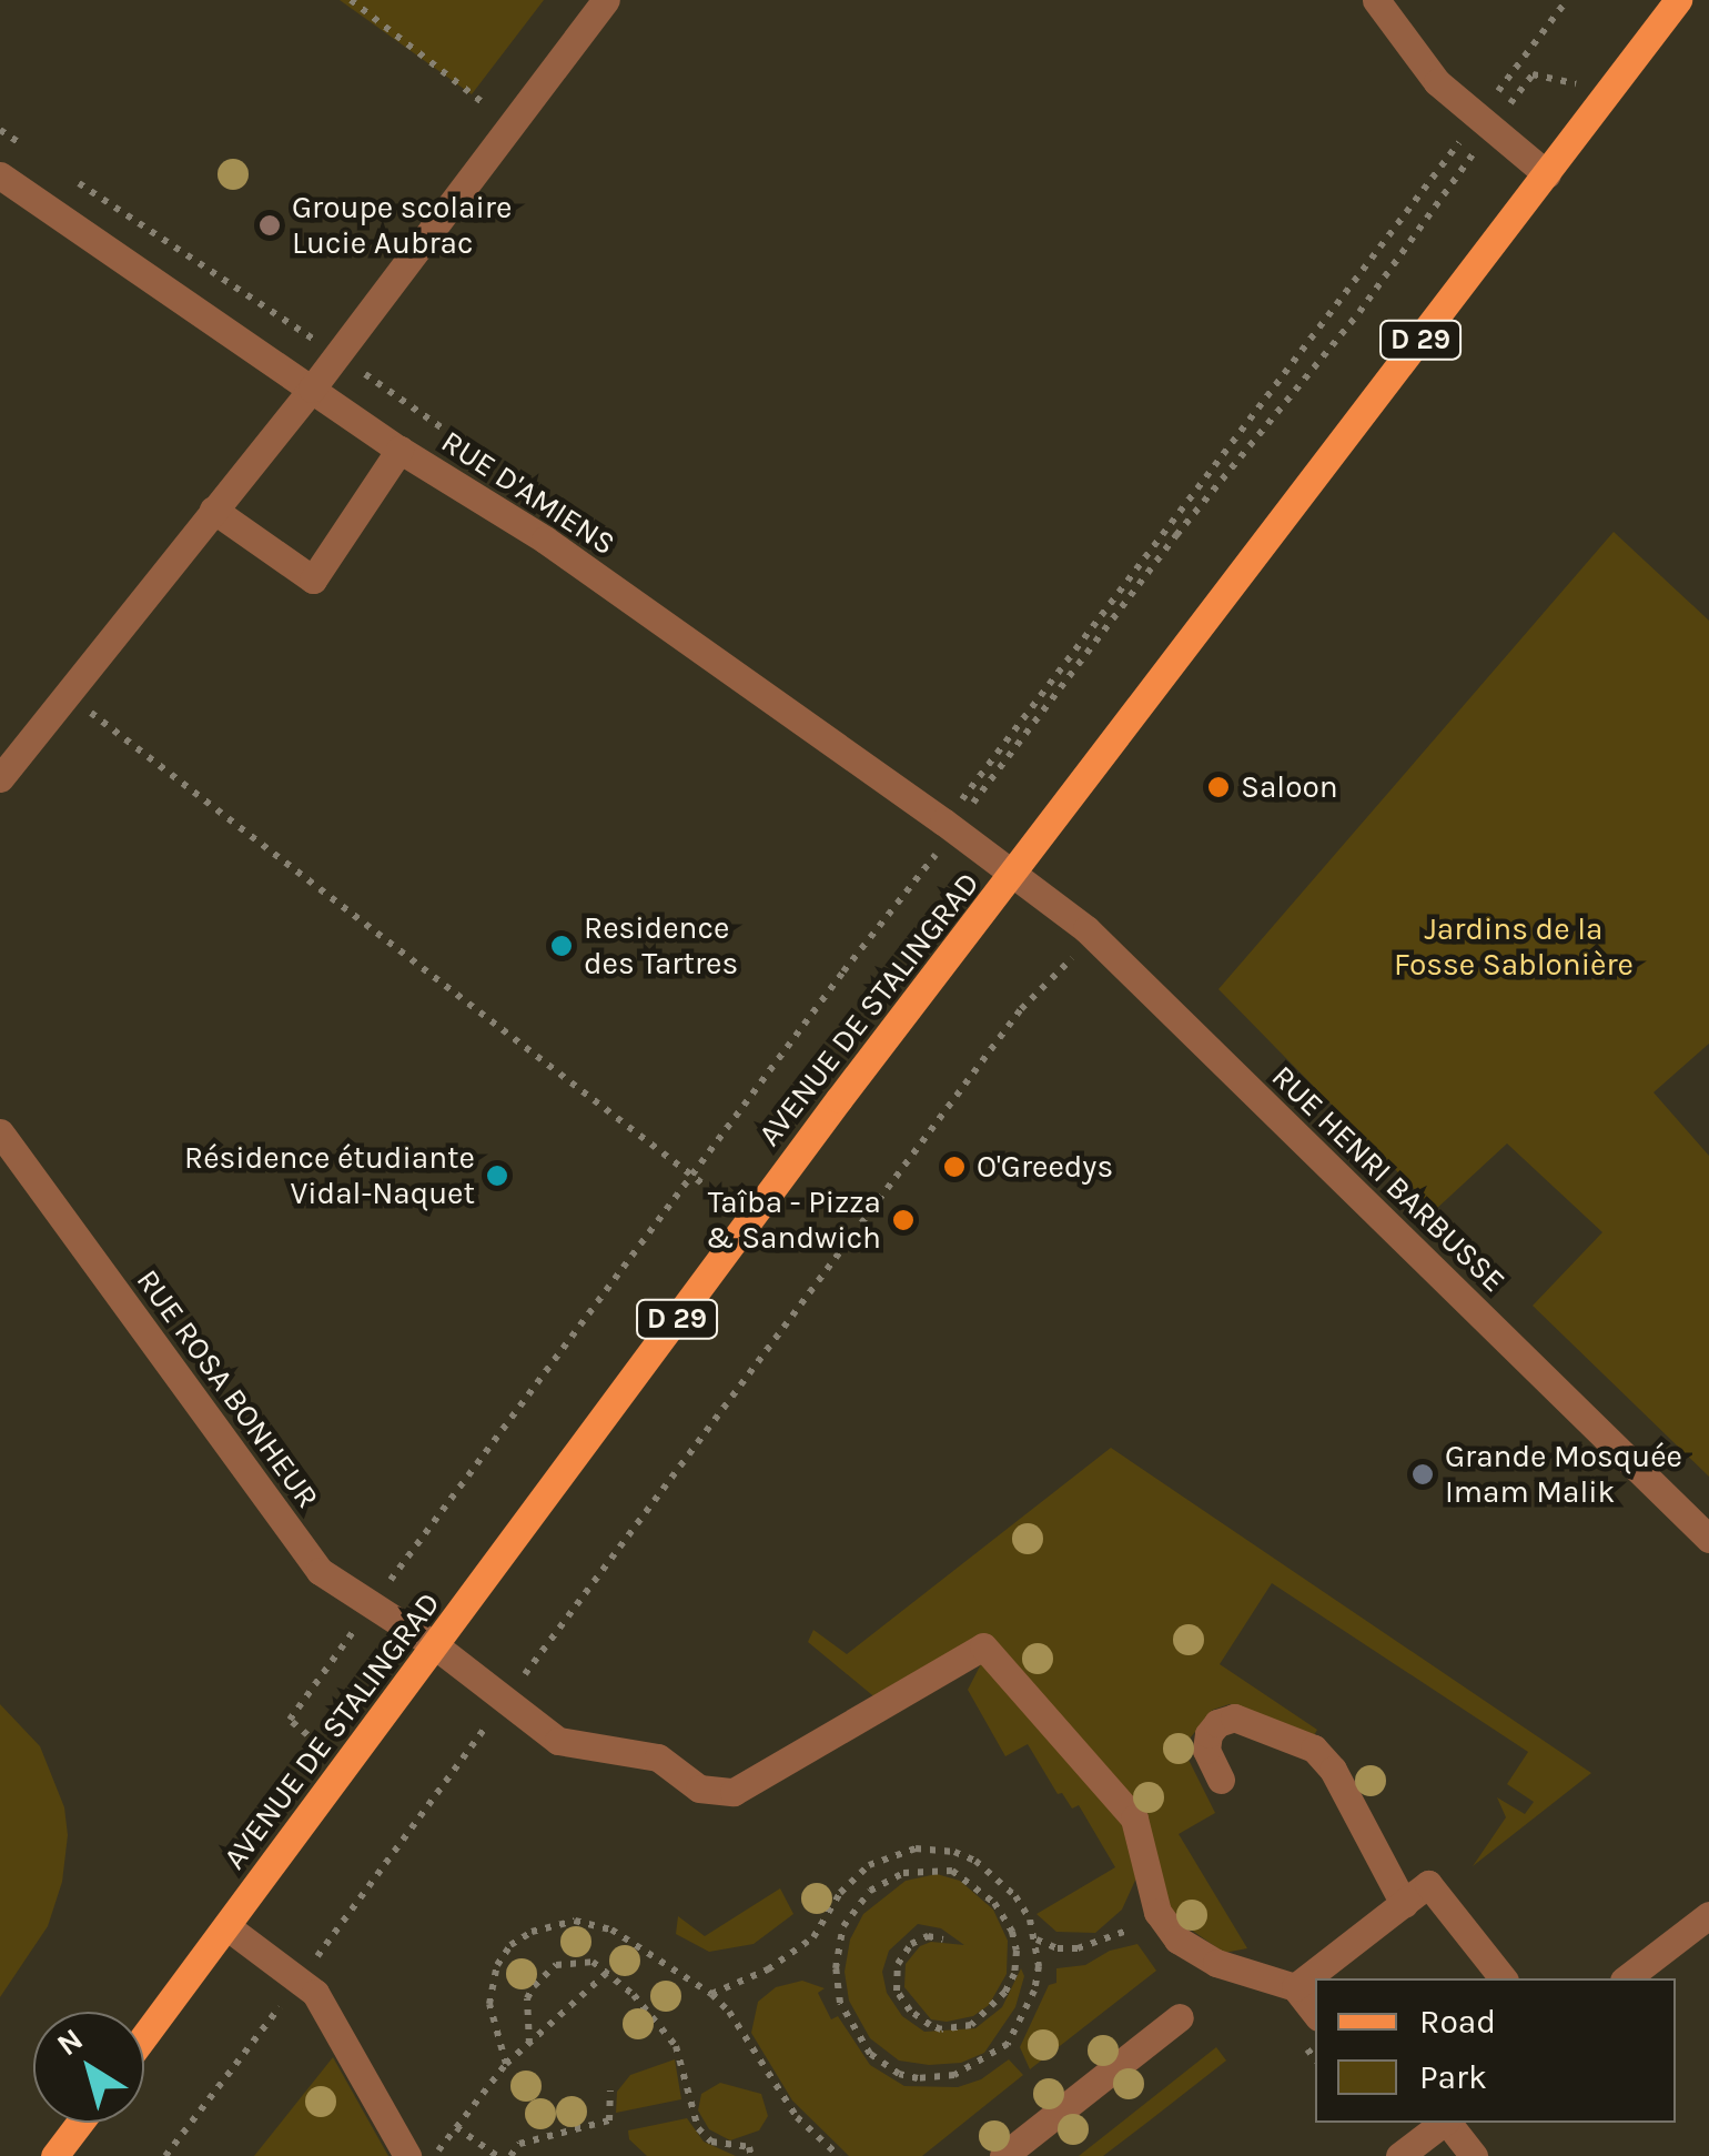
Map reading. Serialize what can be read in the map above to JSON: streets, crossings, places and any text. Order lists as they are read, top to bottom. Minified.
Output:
{"streets":{"main road":["D 29","AVENUE DE STALINGRAD"],"street":["RUE D'AMIENS","RUE HENRI BARBUSSE","RUE ROSA BONHEUR"]},"crossings":[["RUE D'AMIENS","AVENUE DE STALINGRAD"],["RUE D'AMIENS","RUE HENRI BARBUSSE"],["AVENUE DE STALINGRAD","RUE HENRI BARBUSSE"],["AVENUE DE STALINGRAD","RUE ROSA BONHEUR"]],"parks":["Jardins de la Fosse Sablonière"],"places":["Groupe scolaire Lucie Aubrac","Saloon","Residence des Tartres","O'Greedys","Résidence étudiante Vidal-Naquet","Taîba - Pizza & Sandwich","Grande Mosquée Imam Malik"],"legend":["Road","Park"],"north":"top left"}
